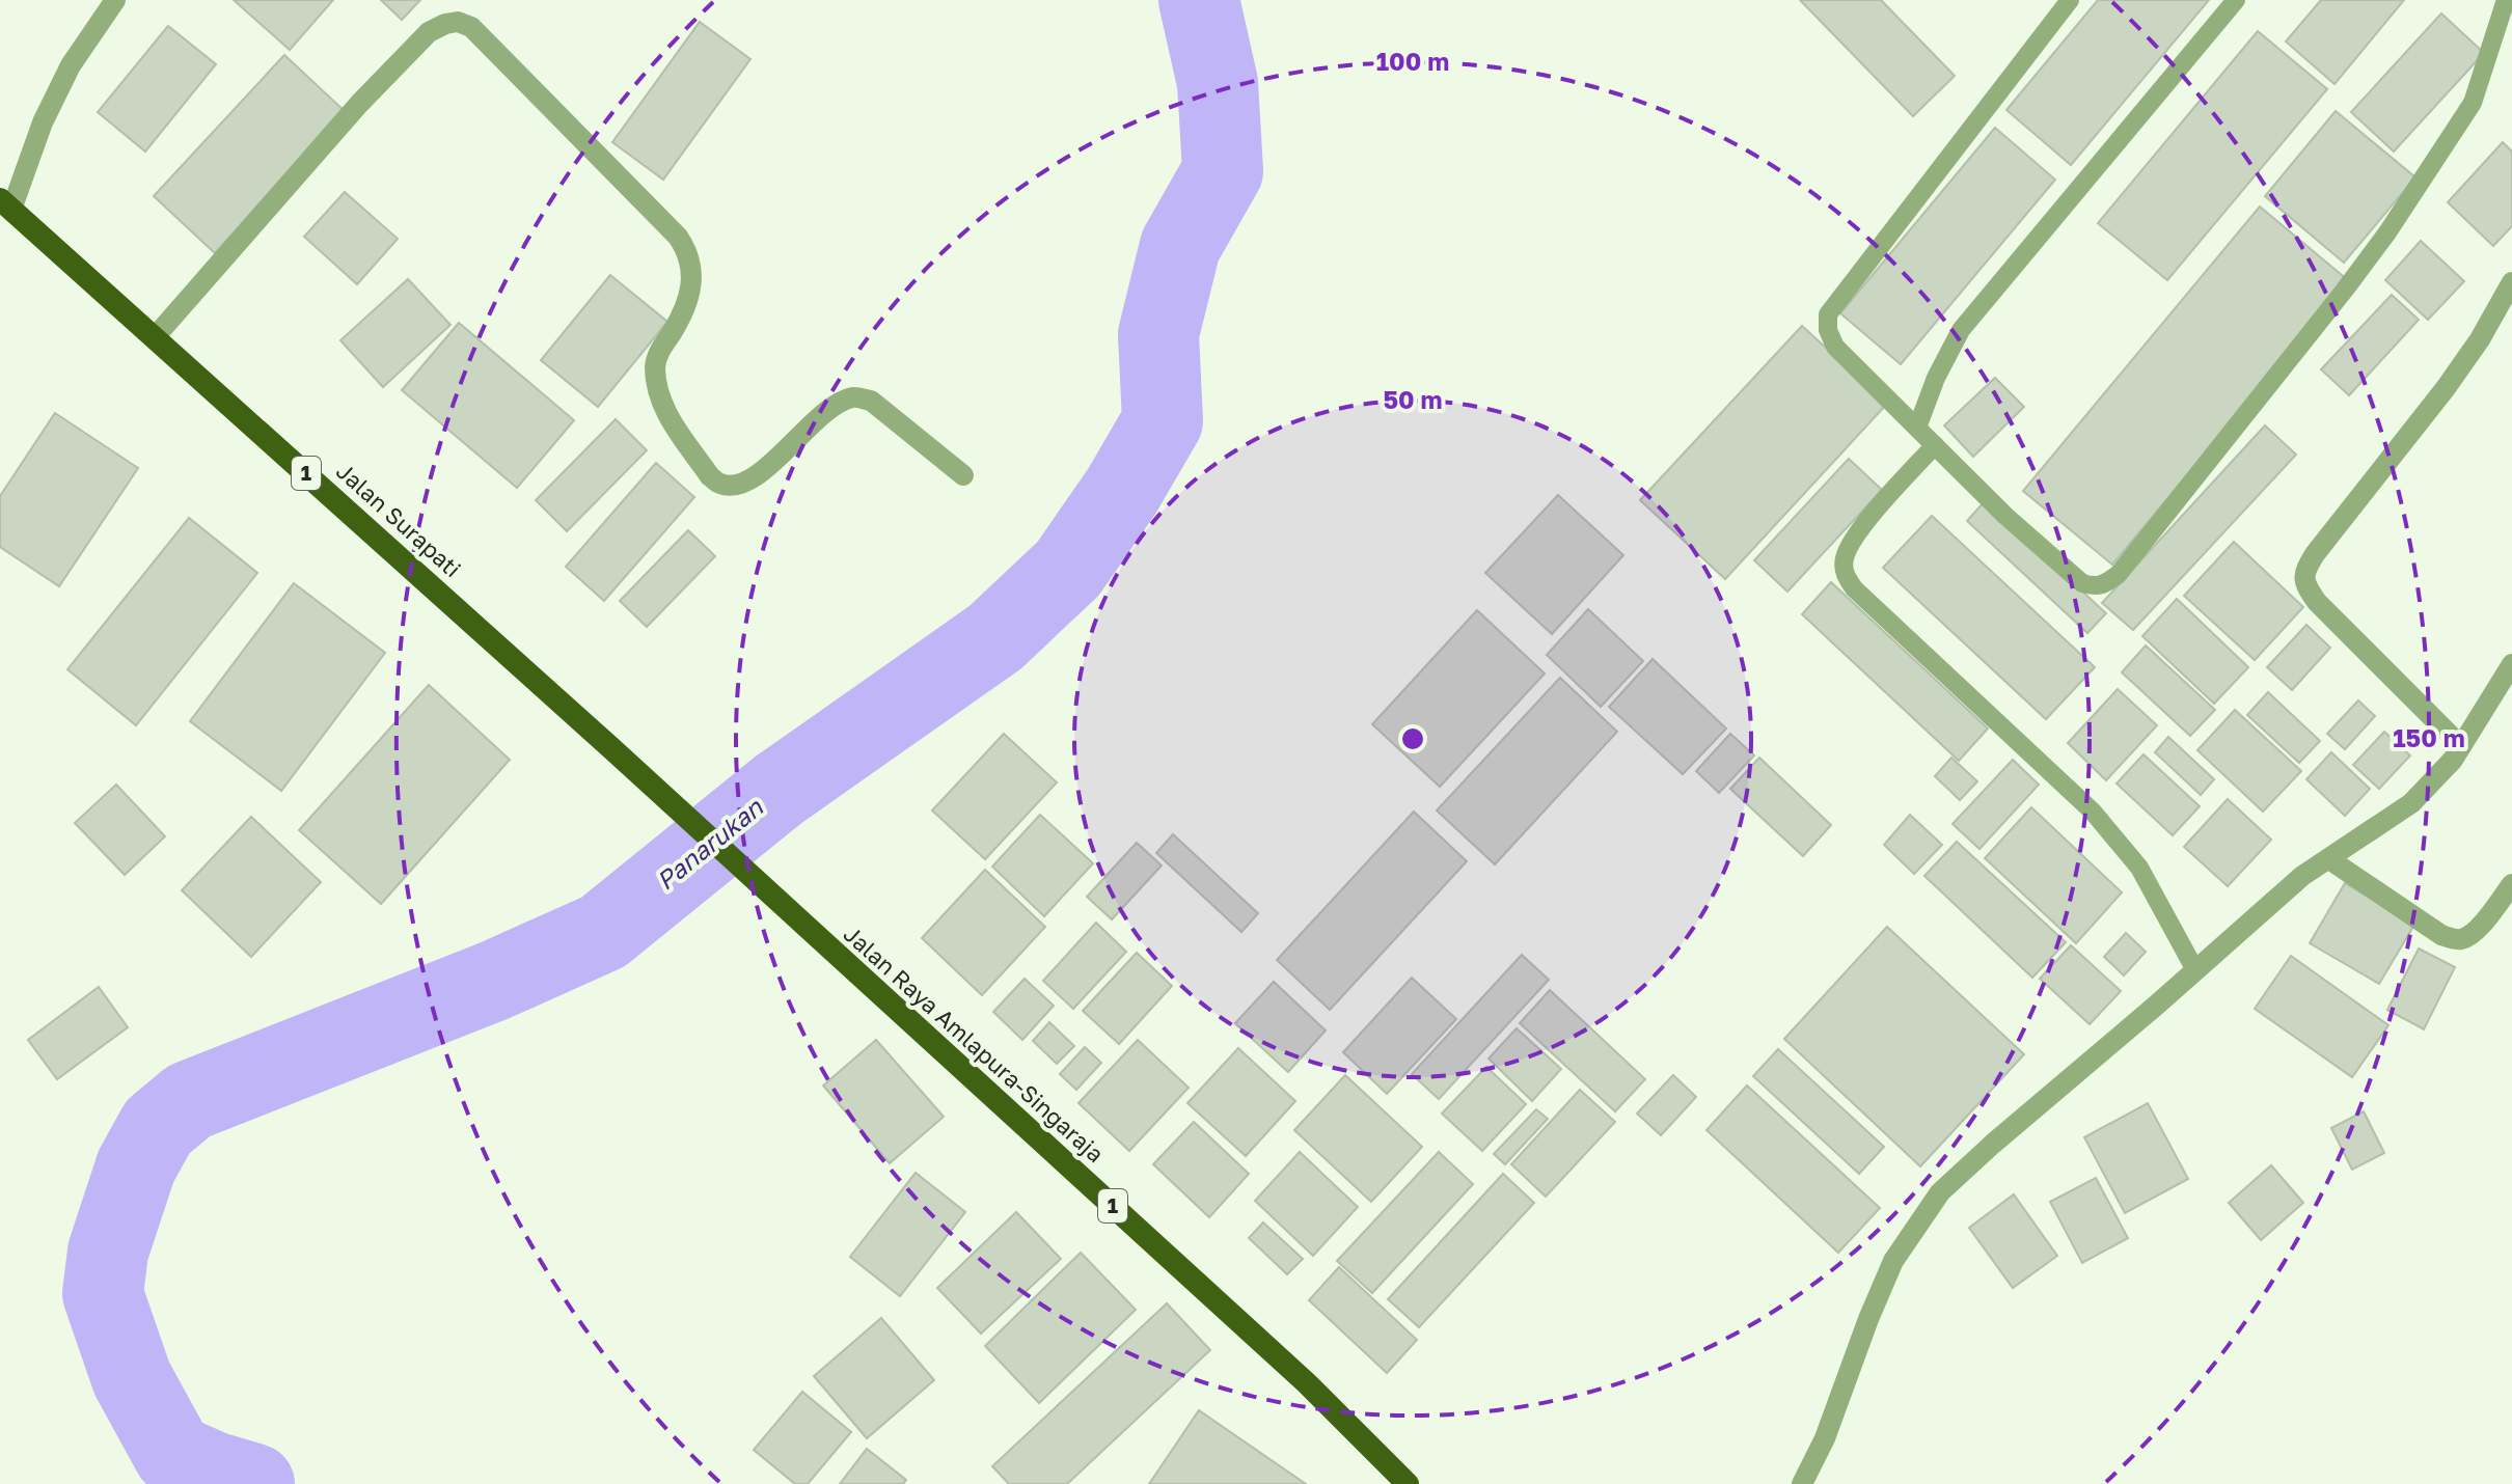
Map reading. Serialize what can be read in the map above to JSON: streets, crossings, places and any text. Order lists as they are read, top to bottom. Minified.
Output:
{"streets":{"highway":["1","Jalan Surapati","Jalan Raya Amlapura-Singaraja"]},"crossings":[["Jalan Surapati","Jalan Raya Amlapura-Singaraja"]],"water":["Panarukan"],"rings":["100 m","50 m","150 m"]}
